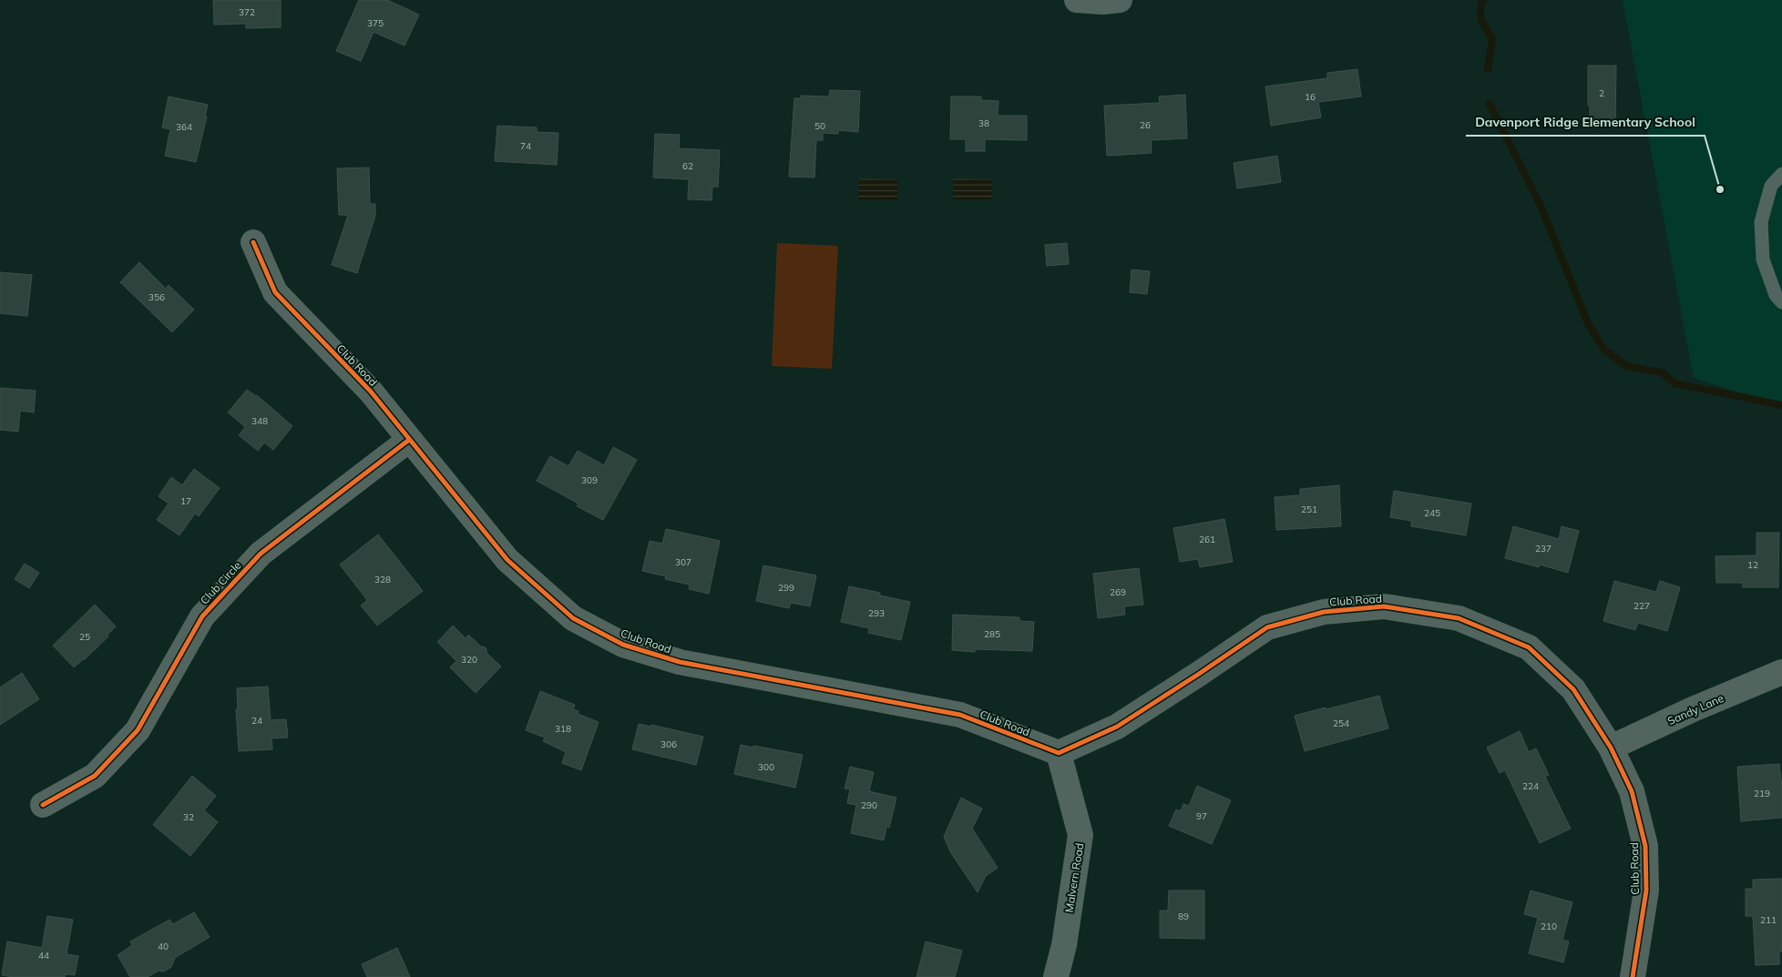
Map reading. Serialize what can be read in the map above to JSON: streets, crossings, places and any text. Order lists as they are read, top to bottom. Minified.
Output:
{"streets":{"street":["Club Road","Club Circle","Sandy Lane","Malvern Road"]},"crossings":[["Club Road","Club Circle"],["Club Road","Sandy Lane"],["Club Road","Malvern Road"]],"places":["Davenport Ridge Elementary School"],"house_numbers":["372","375","2","16","38","26","50","364","74","62","356","348","309","17","251","245","261","237","307","12","328","299","269","227","293","285","25","320","24","254","318","306","300","224","219","290","97","32","89","211","210","40","44"]}
